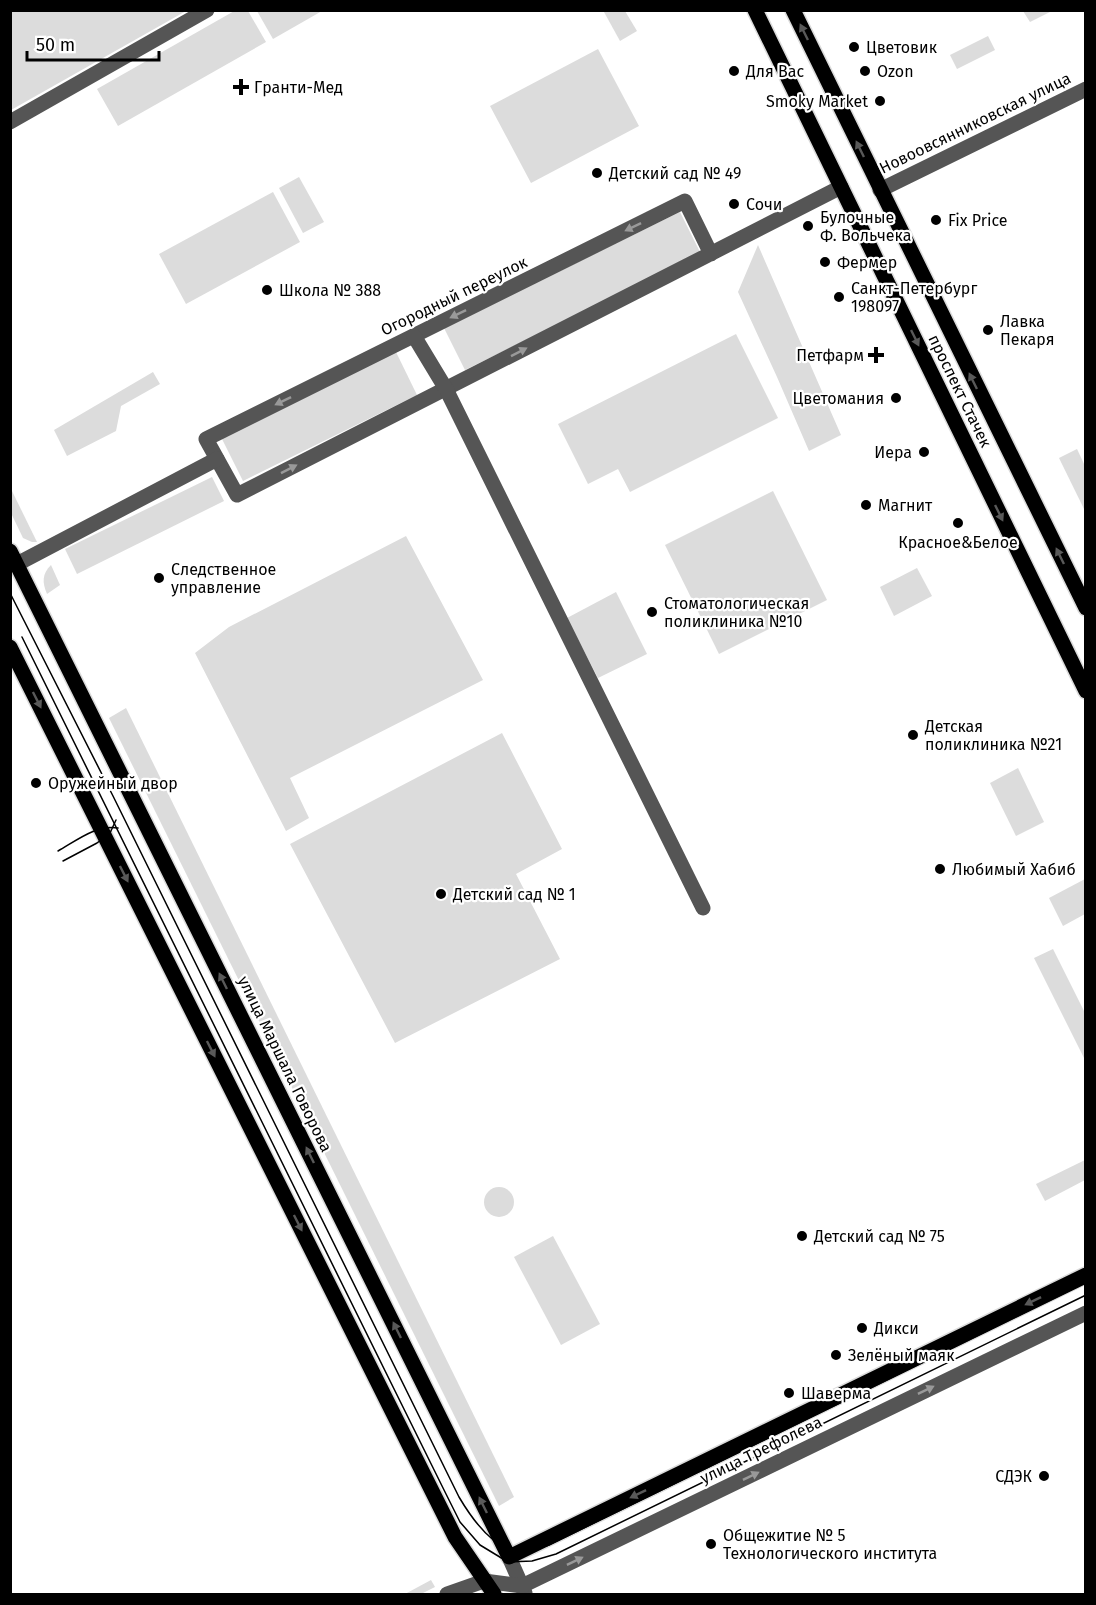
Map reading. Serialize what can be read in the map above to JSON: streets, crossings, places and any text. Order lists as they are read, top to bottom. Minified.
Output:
{"streets":{"main road":["проспект Стачек","улица Маршала Говорова","улица Трефолева"],"street":["Новоовсянниковская улица","Огородный переулок"]},"crossings":[["Новоовсянниковская улица","проспект Стачек"],["Огородный переулок","проспект Стачек"],["улица Маршала Говорова","улица Трефолева"]],"places":{"other":["Цветовик","Для Вас","Ozon","Smoky Market","Детский сад № 49","Сочи","Fix Price","Булочные Ф. Вольчека","Фермер","Школа № 388","Санкт-Петербург 198097","Лавка Пекаря","Цветомания","Иера","Магнит","Красное&Белое","Следственное управление","Стоматологическая поликлиника №10","Детская поликлиника №21","Оружейный двор","Любимый Хабиб","Детский сад № 1","Детский сад № 75","Дикси","Зелёный маяк","Шаверма","СДЭК","Общежитие № 5 Технологического института"],"health":["Гранти-Мед","Петфарм"]},"scale_bar":"50 m"}
